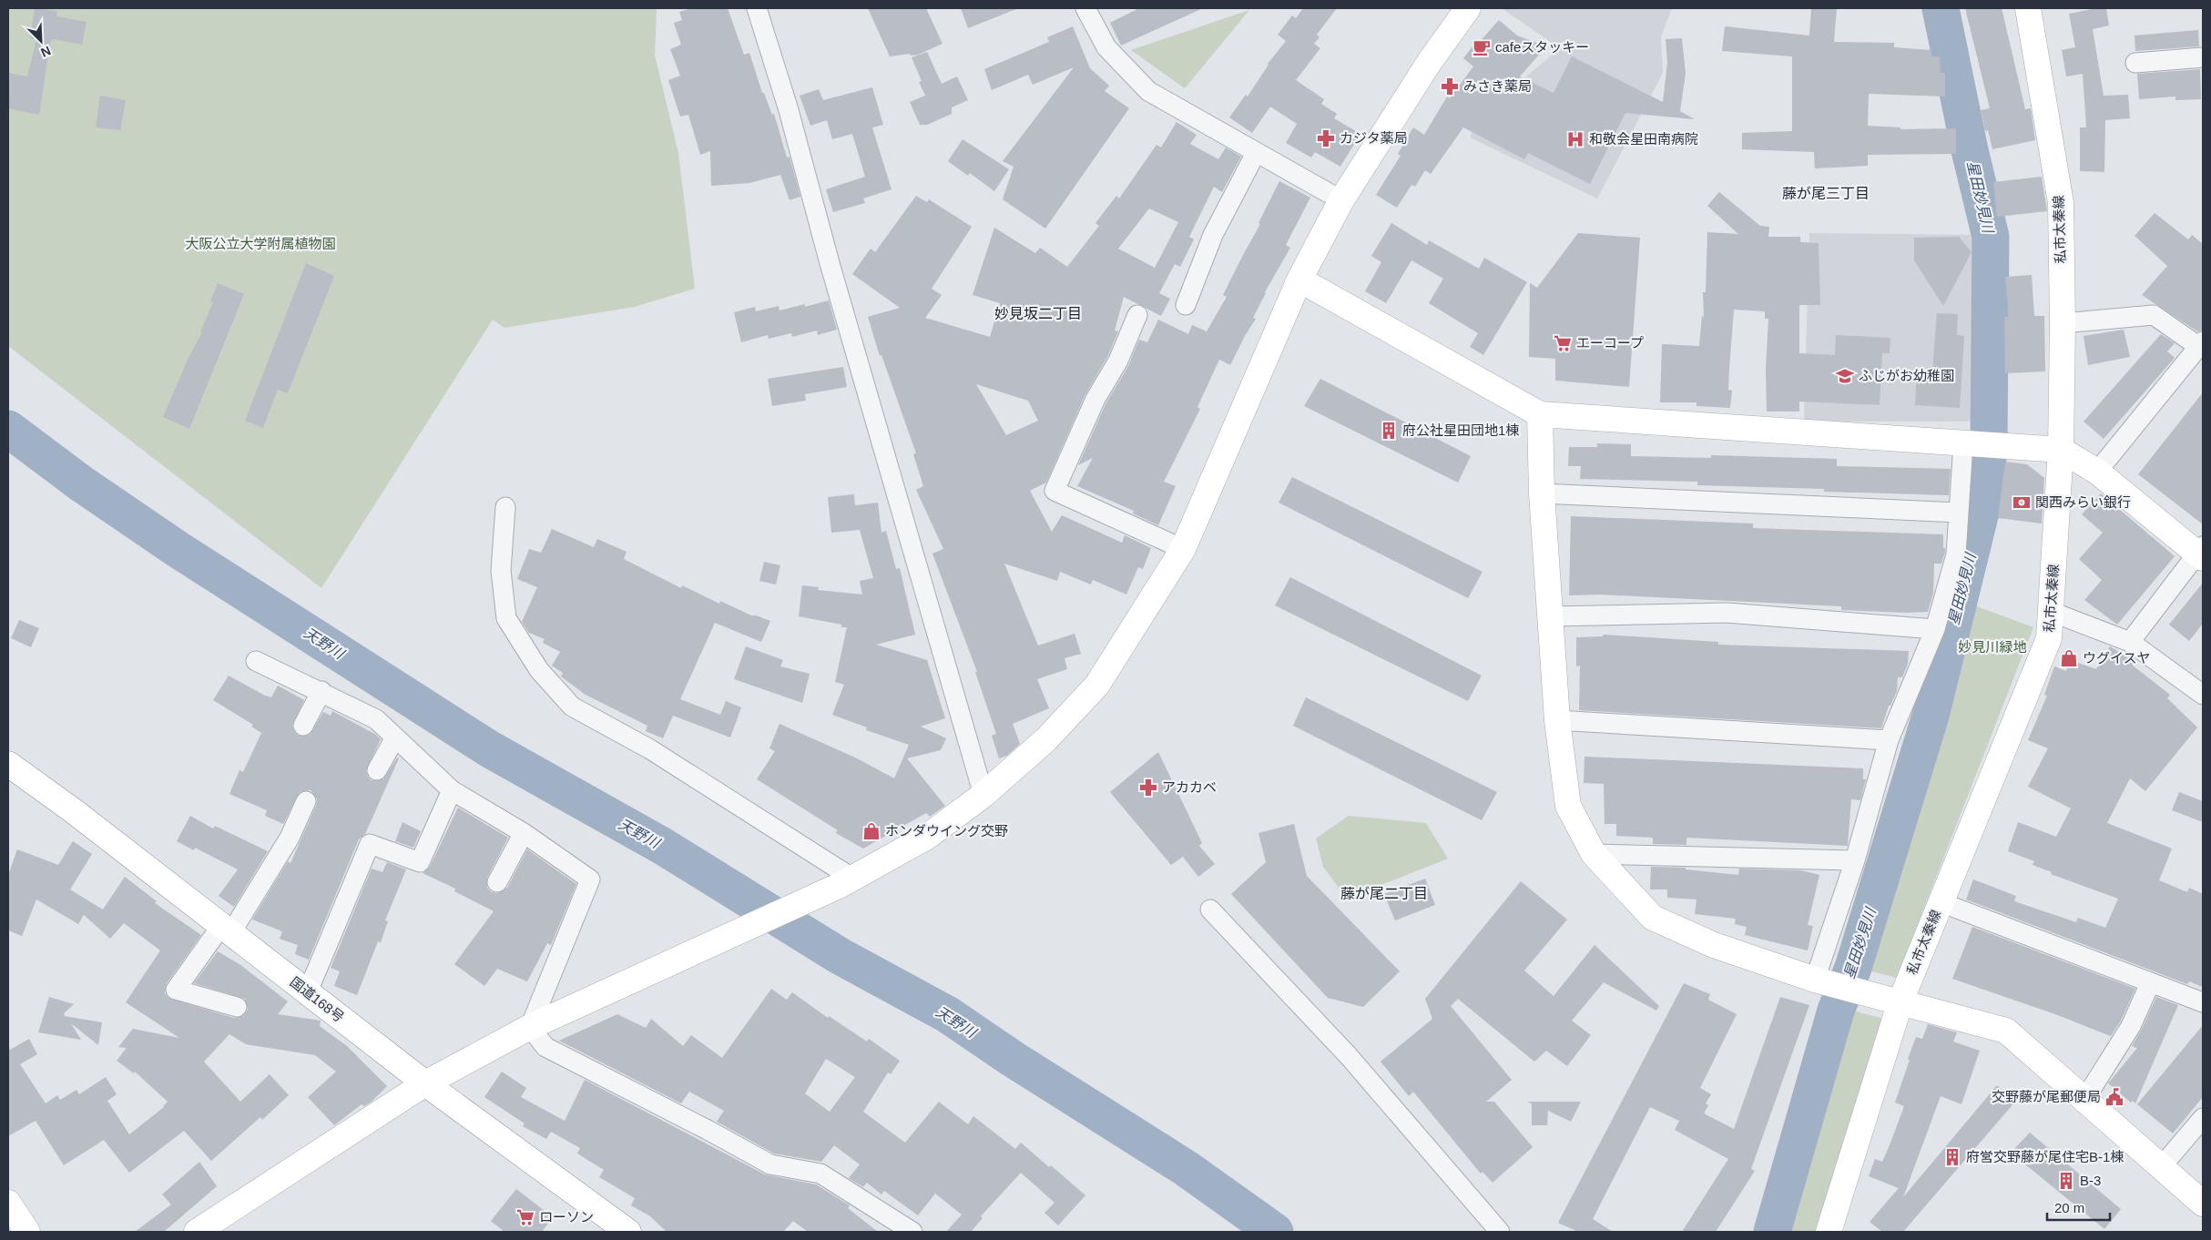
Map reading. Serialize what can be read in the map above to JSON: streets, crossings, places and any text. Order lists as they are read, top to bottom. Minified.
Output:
{"streets":{"main road":["私市太秦線","国道168号"]},"districts":["藤が尾三丁目","妙見坂二丁目","藤が尾二丁目"],"water":["星田妙見川","天野川"],"parks":["大阪公立大学附属植物園","妙見川緑地"],"places":{"cafe":["cafeスタッキー"],"pharmacy":["みさき薬局","カジタ薬局","アカカベ"],"hospital":["和敬会星田南病院"],"supermarket":["エーコープ","ローソン"],"school or university":["ふじがお幼稚園"],"building":["府公社星田団地1棟","府営交野藤が尾住宅B-1棟","B-3"],"bank":["関西みらい銀行"],"shop":["ウグイスヤ","ホンダウイング交野"],"public building":["交野藤が尾郵便局"]},"scale_bar":"20 m","north":"bottom right"}
